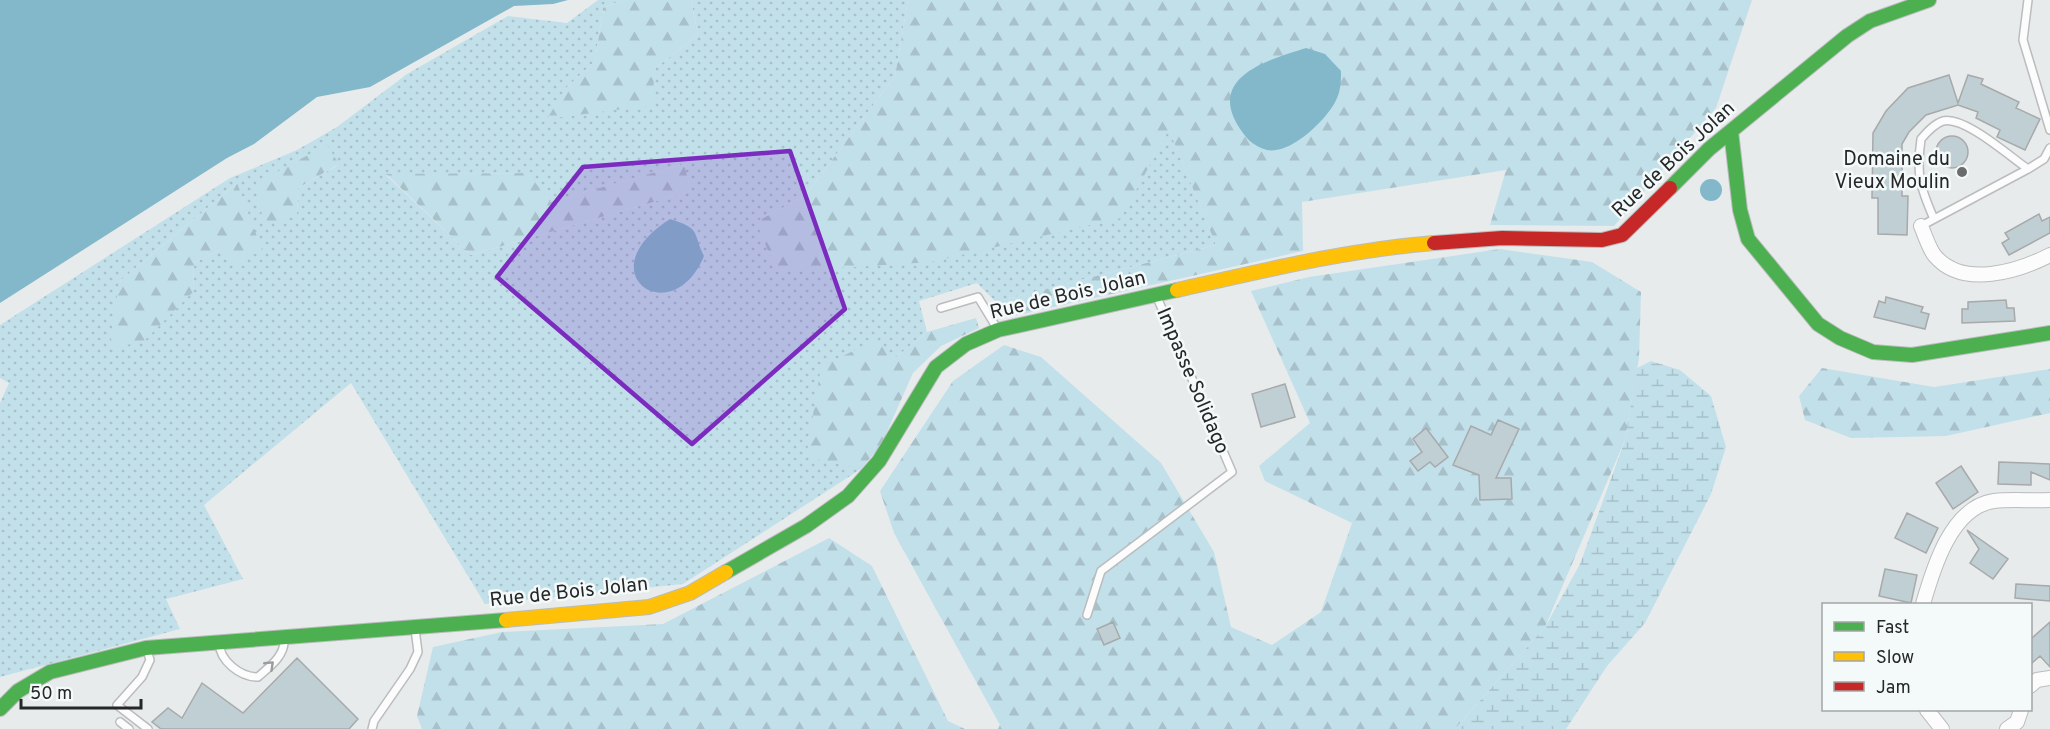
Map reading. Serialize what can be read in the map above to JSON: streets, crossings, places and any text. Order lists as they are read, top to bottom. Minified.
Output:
{"streets":{"street":["Rue de Bois Jolan"],"lane":["Impasse Solidago"]},"crossings":[["Rue de Bois Jolan","Impasse Solidago"]],"places":["Domaine du Vieux Moulin"],"legend":["Fast","Slow","Jam"],"scale_bar":"50 m"}
